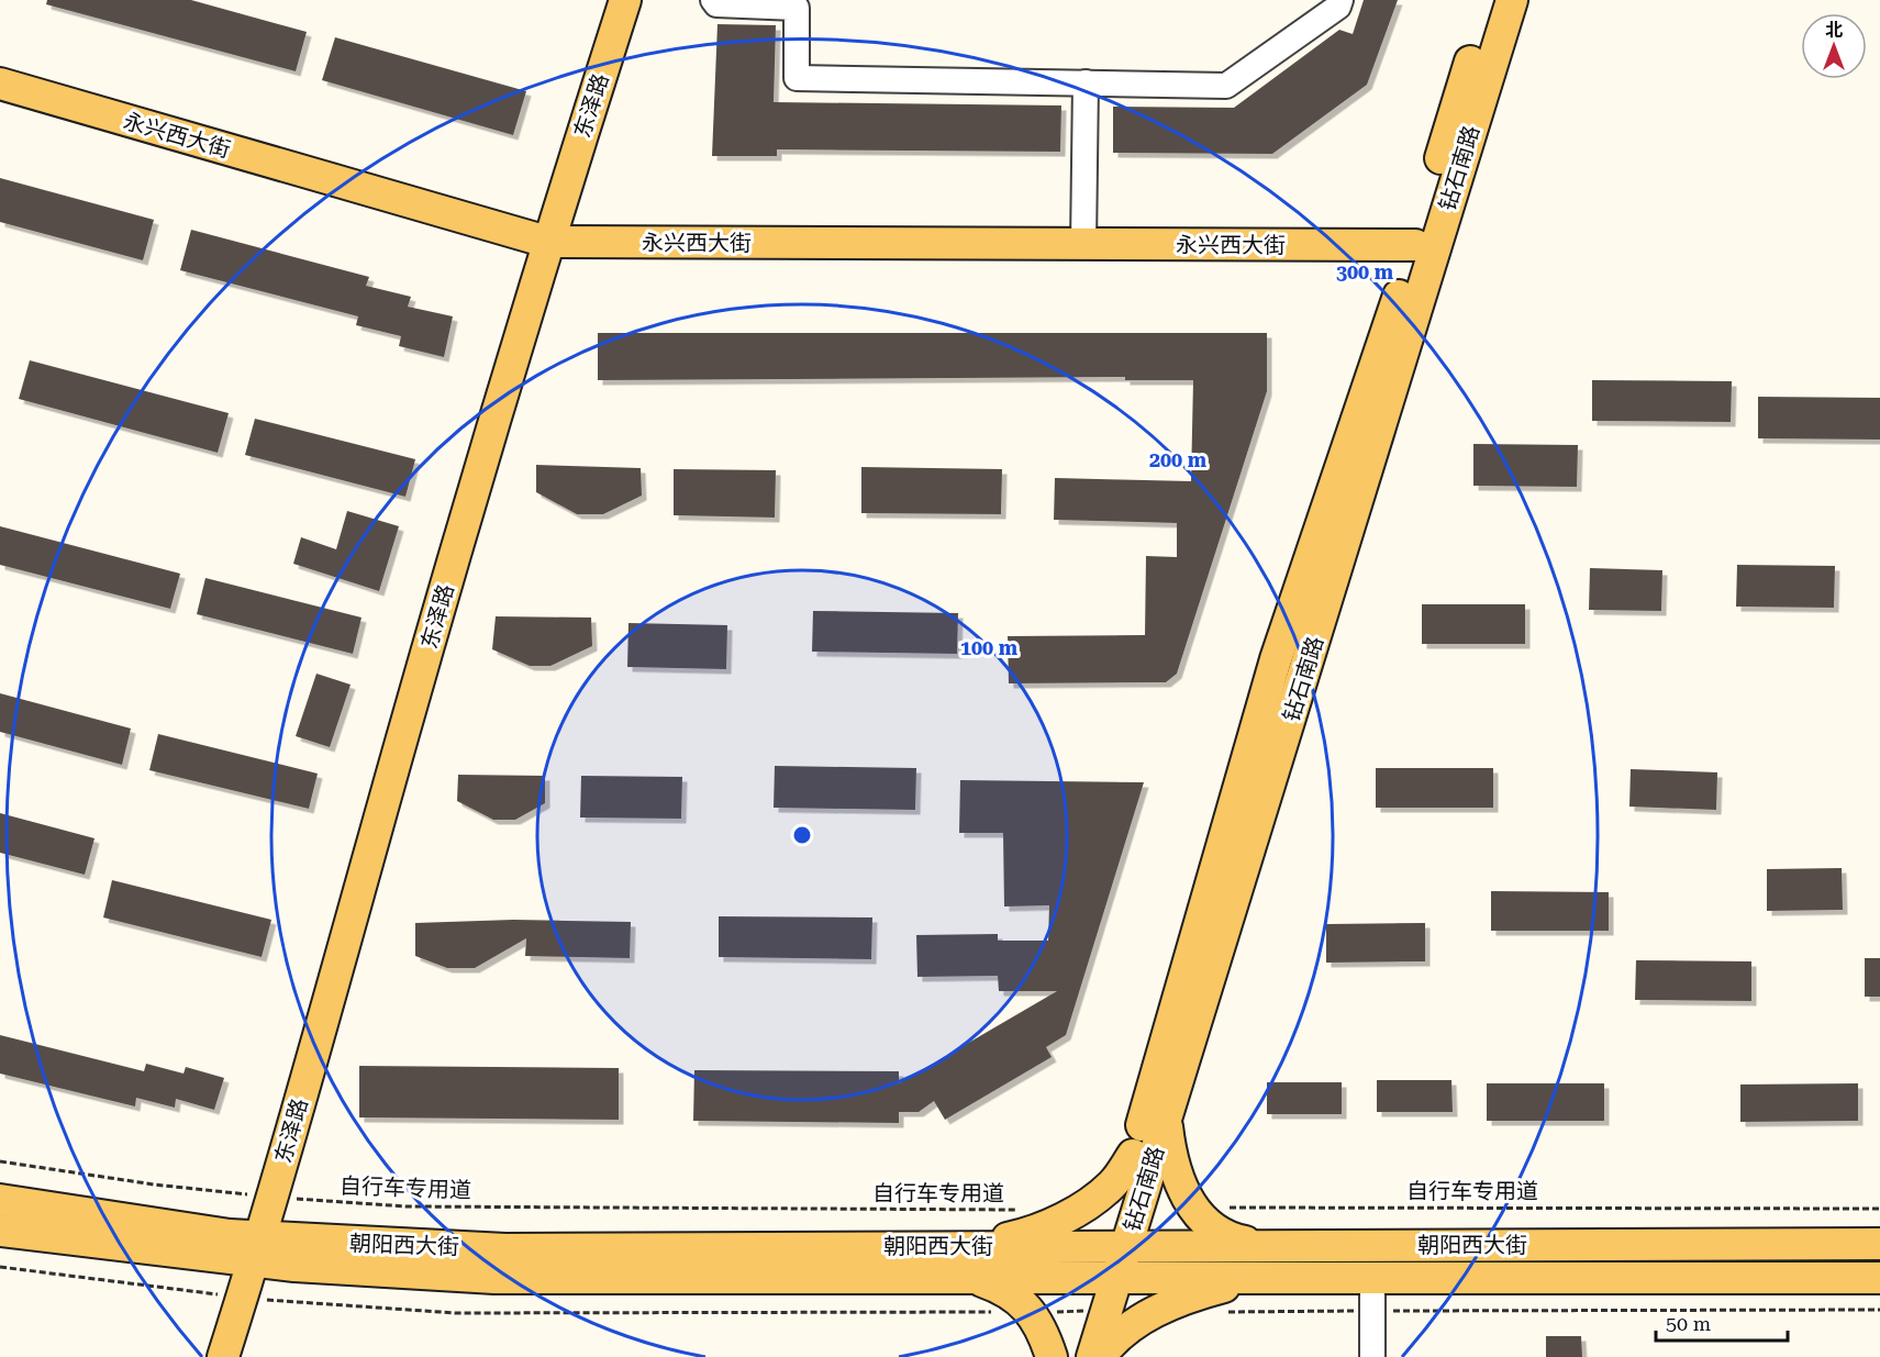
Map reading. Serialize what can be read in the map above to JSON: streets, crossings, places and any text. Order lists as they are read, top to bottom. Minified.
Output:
{"streets":{"main road":["东泽路","永兴西大街","钻石南路","朝阳西大街"],"path":["自行车专用道"]},"crossings":[["东泽路","永兴西大街"],["东泽路","自行车专用道"],["东泽路","朝阳西大街"],["永兴西大街","钻石南路"],["钻石南路","朝阳西大街"]],"scale_bar":"50 m","north":"top","rings":["300 m","200 m","100 m"]}
